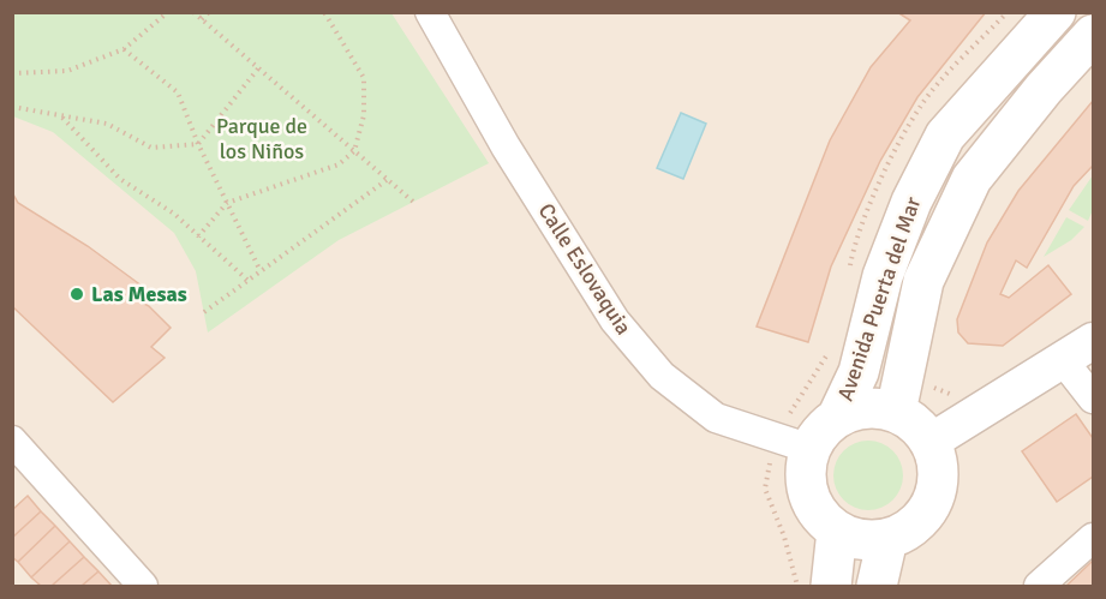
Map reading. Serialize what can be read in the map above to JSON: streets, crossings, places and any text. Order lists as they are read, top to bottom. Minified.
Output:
{"streets":{"main road":["Avenida Puerta del Mar"],"street":["Calle Eslovaquia"]},"crossings":[["Calle Eslovaquia","Avenida Puerta del Mar"]],"parks":["Parque de los Niños"],"places":["Las Mesas"]}
